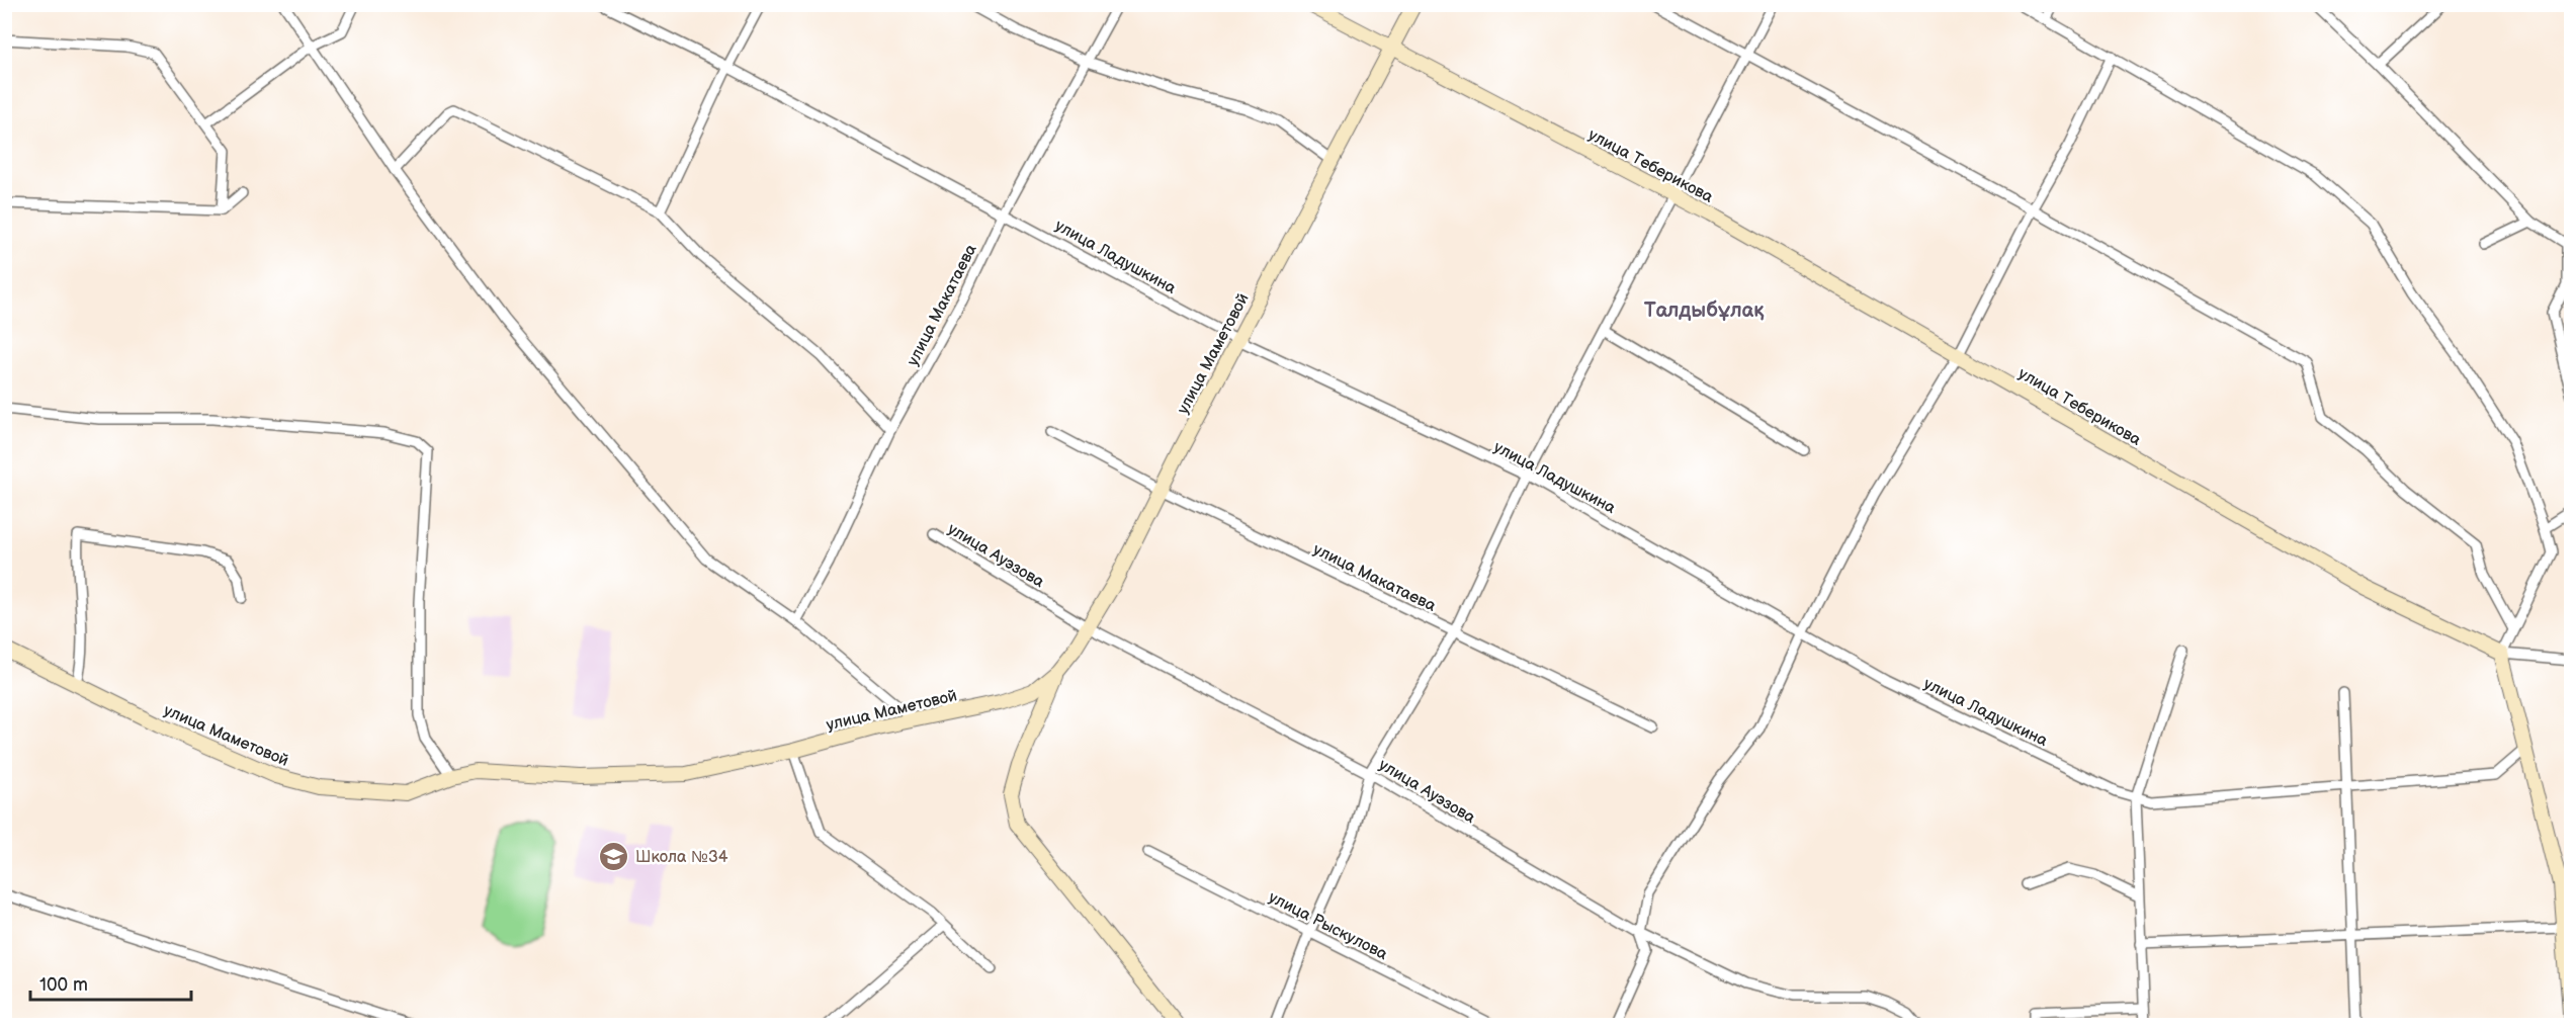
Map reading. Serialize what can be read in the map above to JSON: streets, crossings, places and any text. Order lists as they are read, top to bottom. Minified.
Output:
{"streets":{"street":["улица Теберикова","улица Ладушкина","улица Макатаева","улица Маметовой","улица Ауэзова","улица Рыскулова"]},"crossings":[["улица Теберикова","улица Маметовой"],["улица Ладушкина","улица Макатаева"],["улица Ладушкина","улица Маметовой"],["улица Макатаева","улица Маметовой"],["улица Маметовой","улица Ауэзова"]],"districts":["Талдыбұлақ"],"places":{"school or university":["Школа №34"]},"scale_bar":"100 m"}
